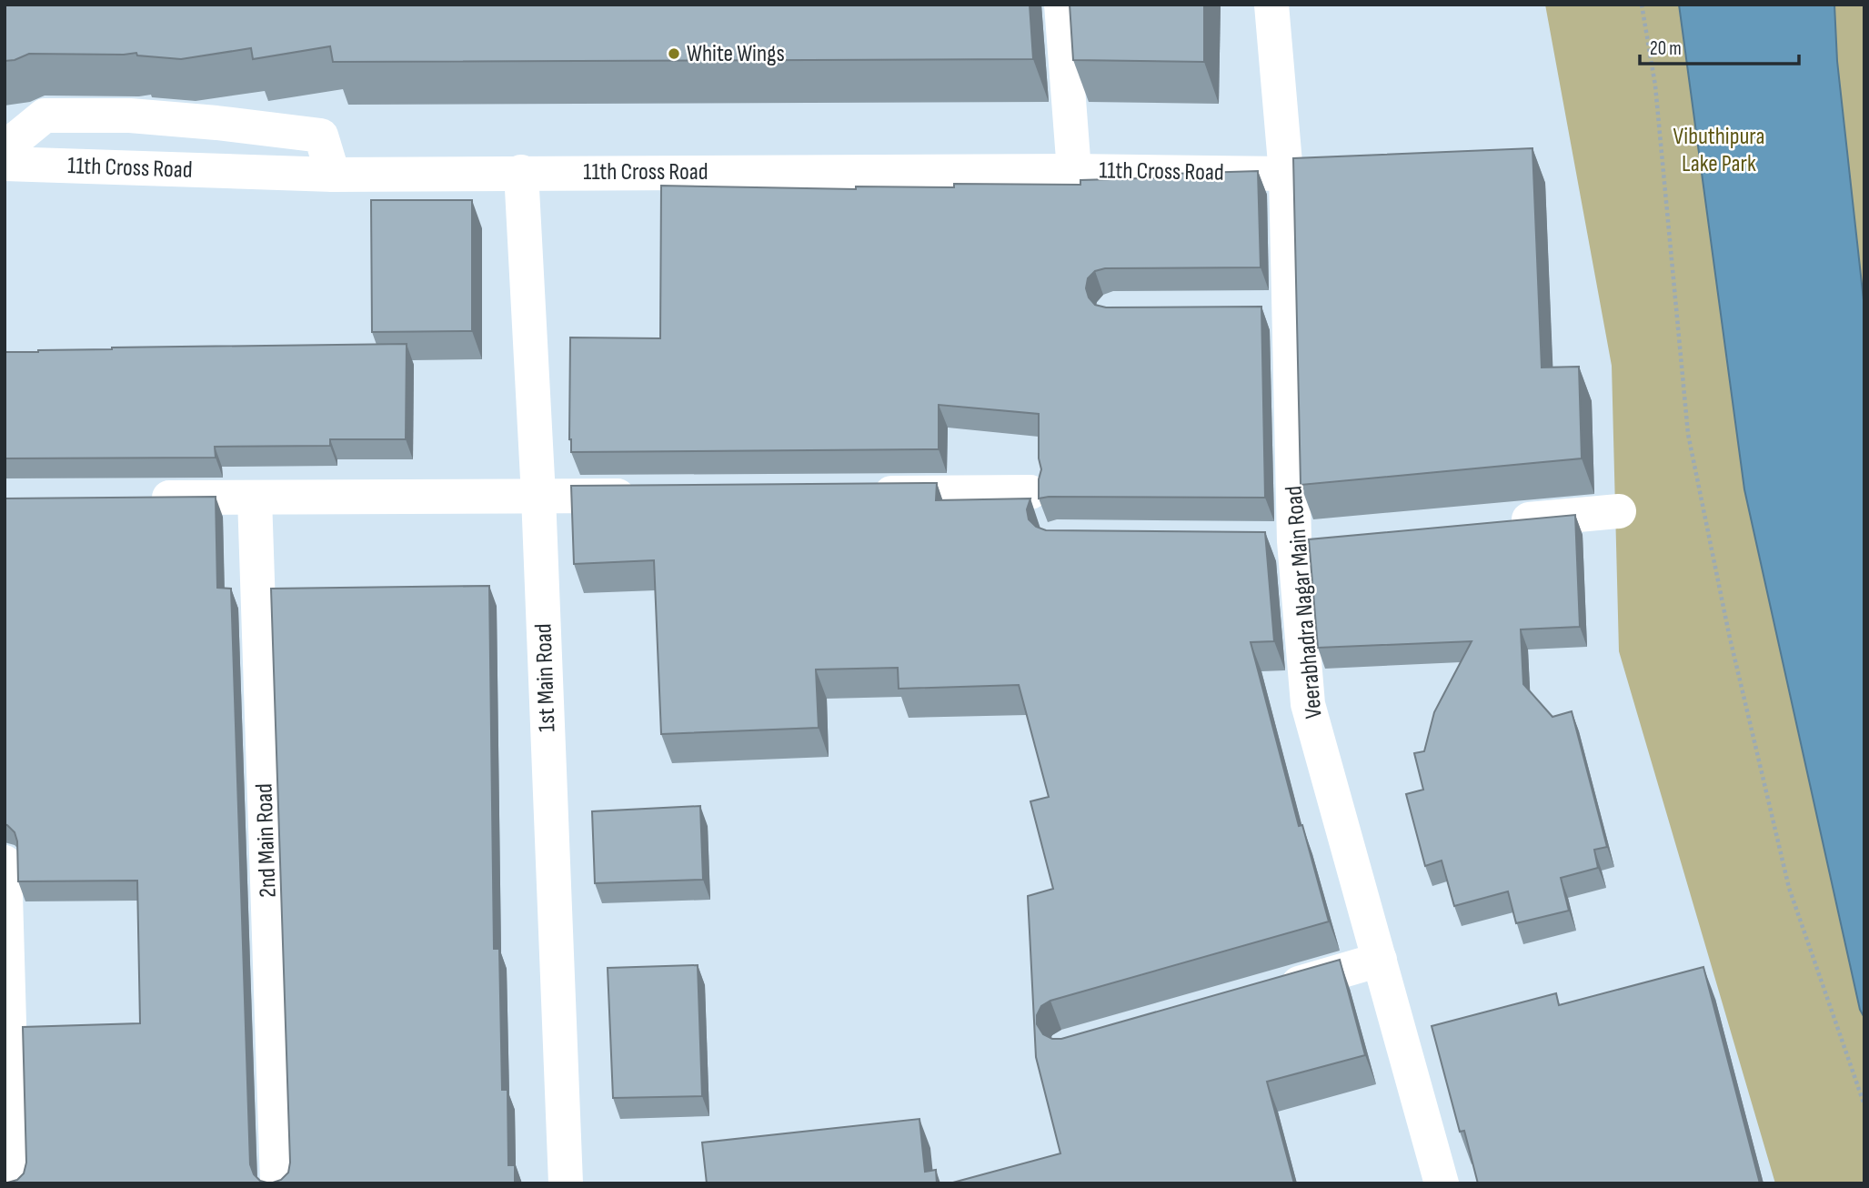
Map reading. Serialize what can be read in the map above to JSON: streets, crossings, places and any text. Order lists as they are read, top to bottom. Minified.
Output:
{"streets":{"street":["11th Cross Road","Veerabhadra Nagar Main Road","1st Main Road","2nd Main Road"]},"crossings":[["11th Cross Road","Veerabhadra Nagar Main Road"],["11th Cross Road","1st Main Road"]],"parks":["Vibuthipura Lake Park"],"places":["White Wings"],"scale_bar":"20 m"}
